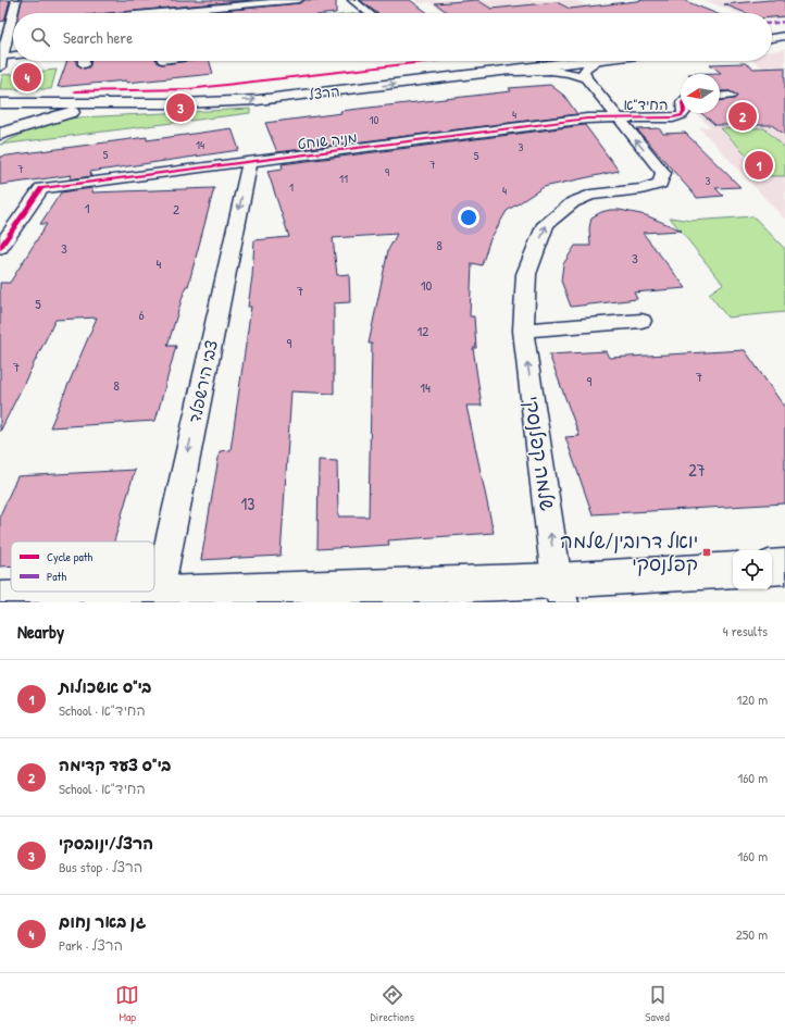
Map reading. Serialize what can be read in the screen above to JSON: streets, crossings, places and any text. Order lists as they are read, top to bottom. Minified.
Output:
{"streets":{"main road":["הרצל"],"street":["החיד\"א","מניה שוחט","צבי הירשפלד","שלמה קפלנסקי"]},"crossings":[["החיד\"א","מניה שוחט"],["החיד\"א","שלמה קפלנסקי"],["מניה שוחט","צבי הירשפלד"],["מניה שוחט","שלמה קפלנסקי"]],"one_way":["צבי הירשפלד","שלמה קפלנסקי"],"places":{"transit":["יואל דרובין/שלמה קפלנסקי"]},"house_numbers":["4","10","14","3","5","5","7","7","9","11","3","1","4","1","2","8","3","3","4","10","7","5","6","12","9","7","7","9","8","14","27","13"],"legend":["Cycle path","Path"],"north":"left","page":{"search":"Search here","pins":["4","3","2","1"],"heading":["Nearby","4 results"],"list":[{"mark":"1","name":"בי\"ס אשכולות","note":"School · החיד\"א","value":"120 m"},{"mark":"2","name":"בי\"ס צעד קדימה","note":"School · החיד\"א","value":"160 m"},{"mark":"3","name":"הרצל/ינובסקי","note":"Bus stop · הרצל","value":"160 m"},{"mark":"4","name":"גן באר נחום","note":"Park · הרצל","value":"250 m"}],"nav":["Map","Directions","Saved"]}}
